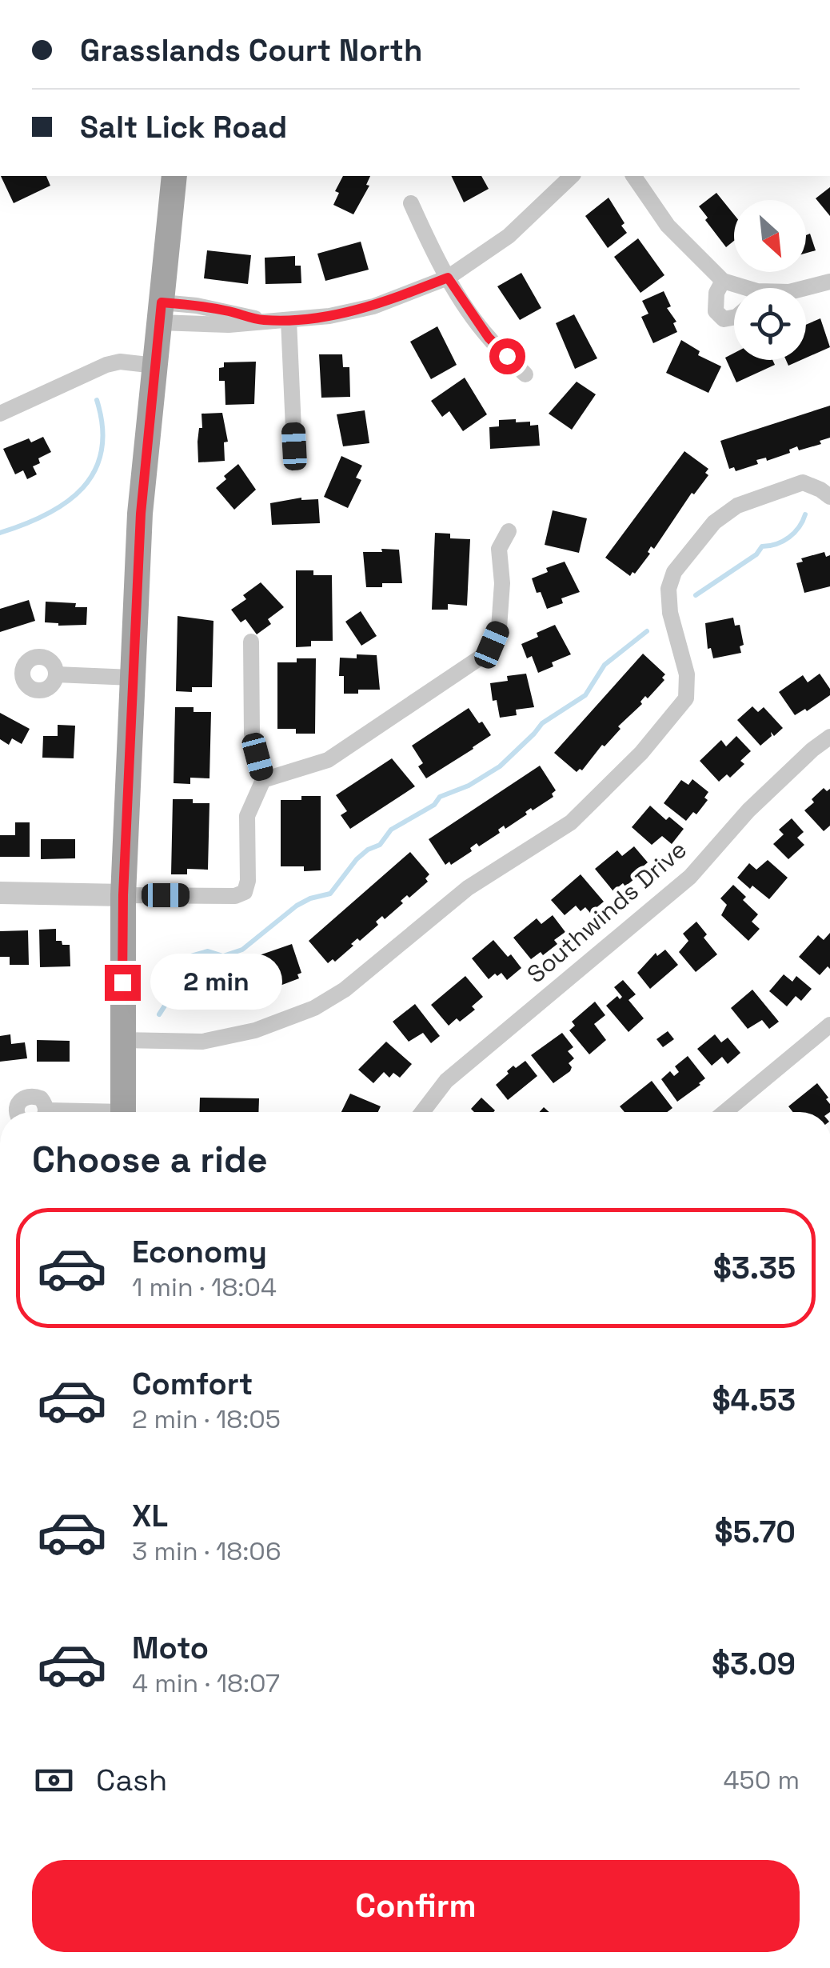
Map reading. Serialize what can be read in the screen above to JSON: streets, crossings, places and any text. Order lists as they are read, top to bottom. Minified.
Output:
{"streets":{"street":["Southwinds Drive"]},"north":"bottom right","page":{"banner":["Grasslands Court North","Salt Lick Road"],"bubble":"2 min","heading":"Choose a ride","list":[{"name":"Economy","note":"1 min · 18:04","value":"$3.35"},{"name":"Comfort","note":"2 min · 18:05","value":"$4.53"},{"name":"XL","note":"3 min · 18:06","value":"$5.70"},{"name":"Moto","note":"4 min · 18:07","value":"$3.09"}],"pay":["Cash","450 m"],"buttons":"Confirm"}}
